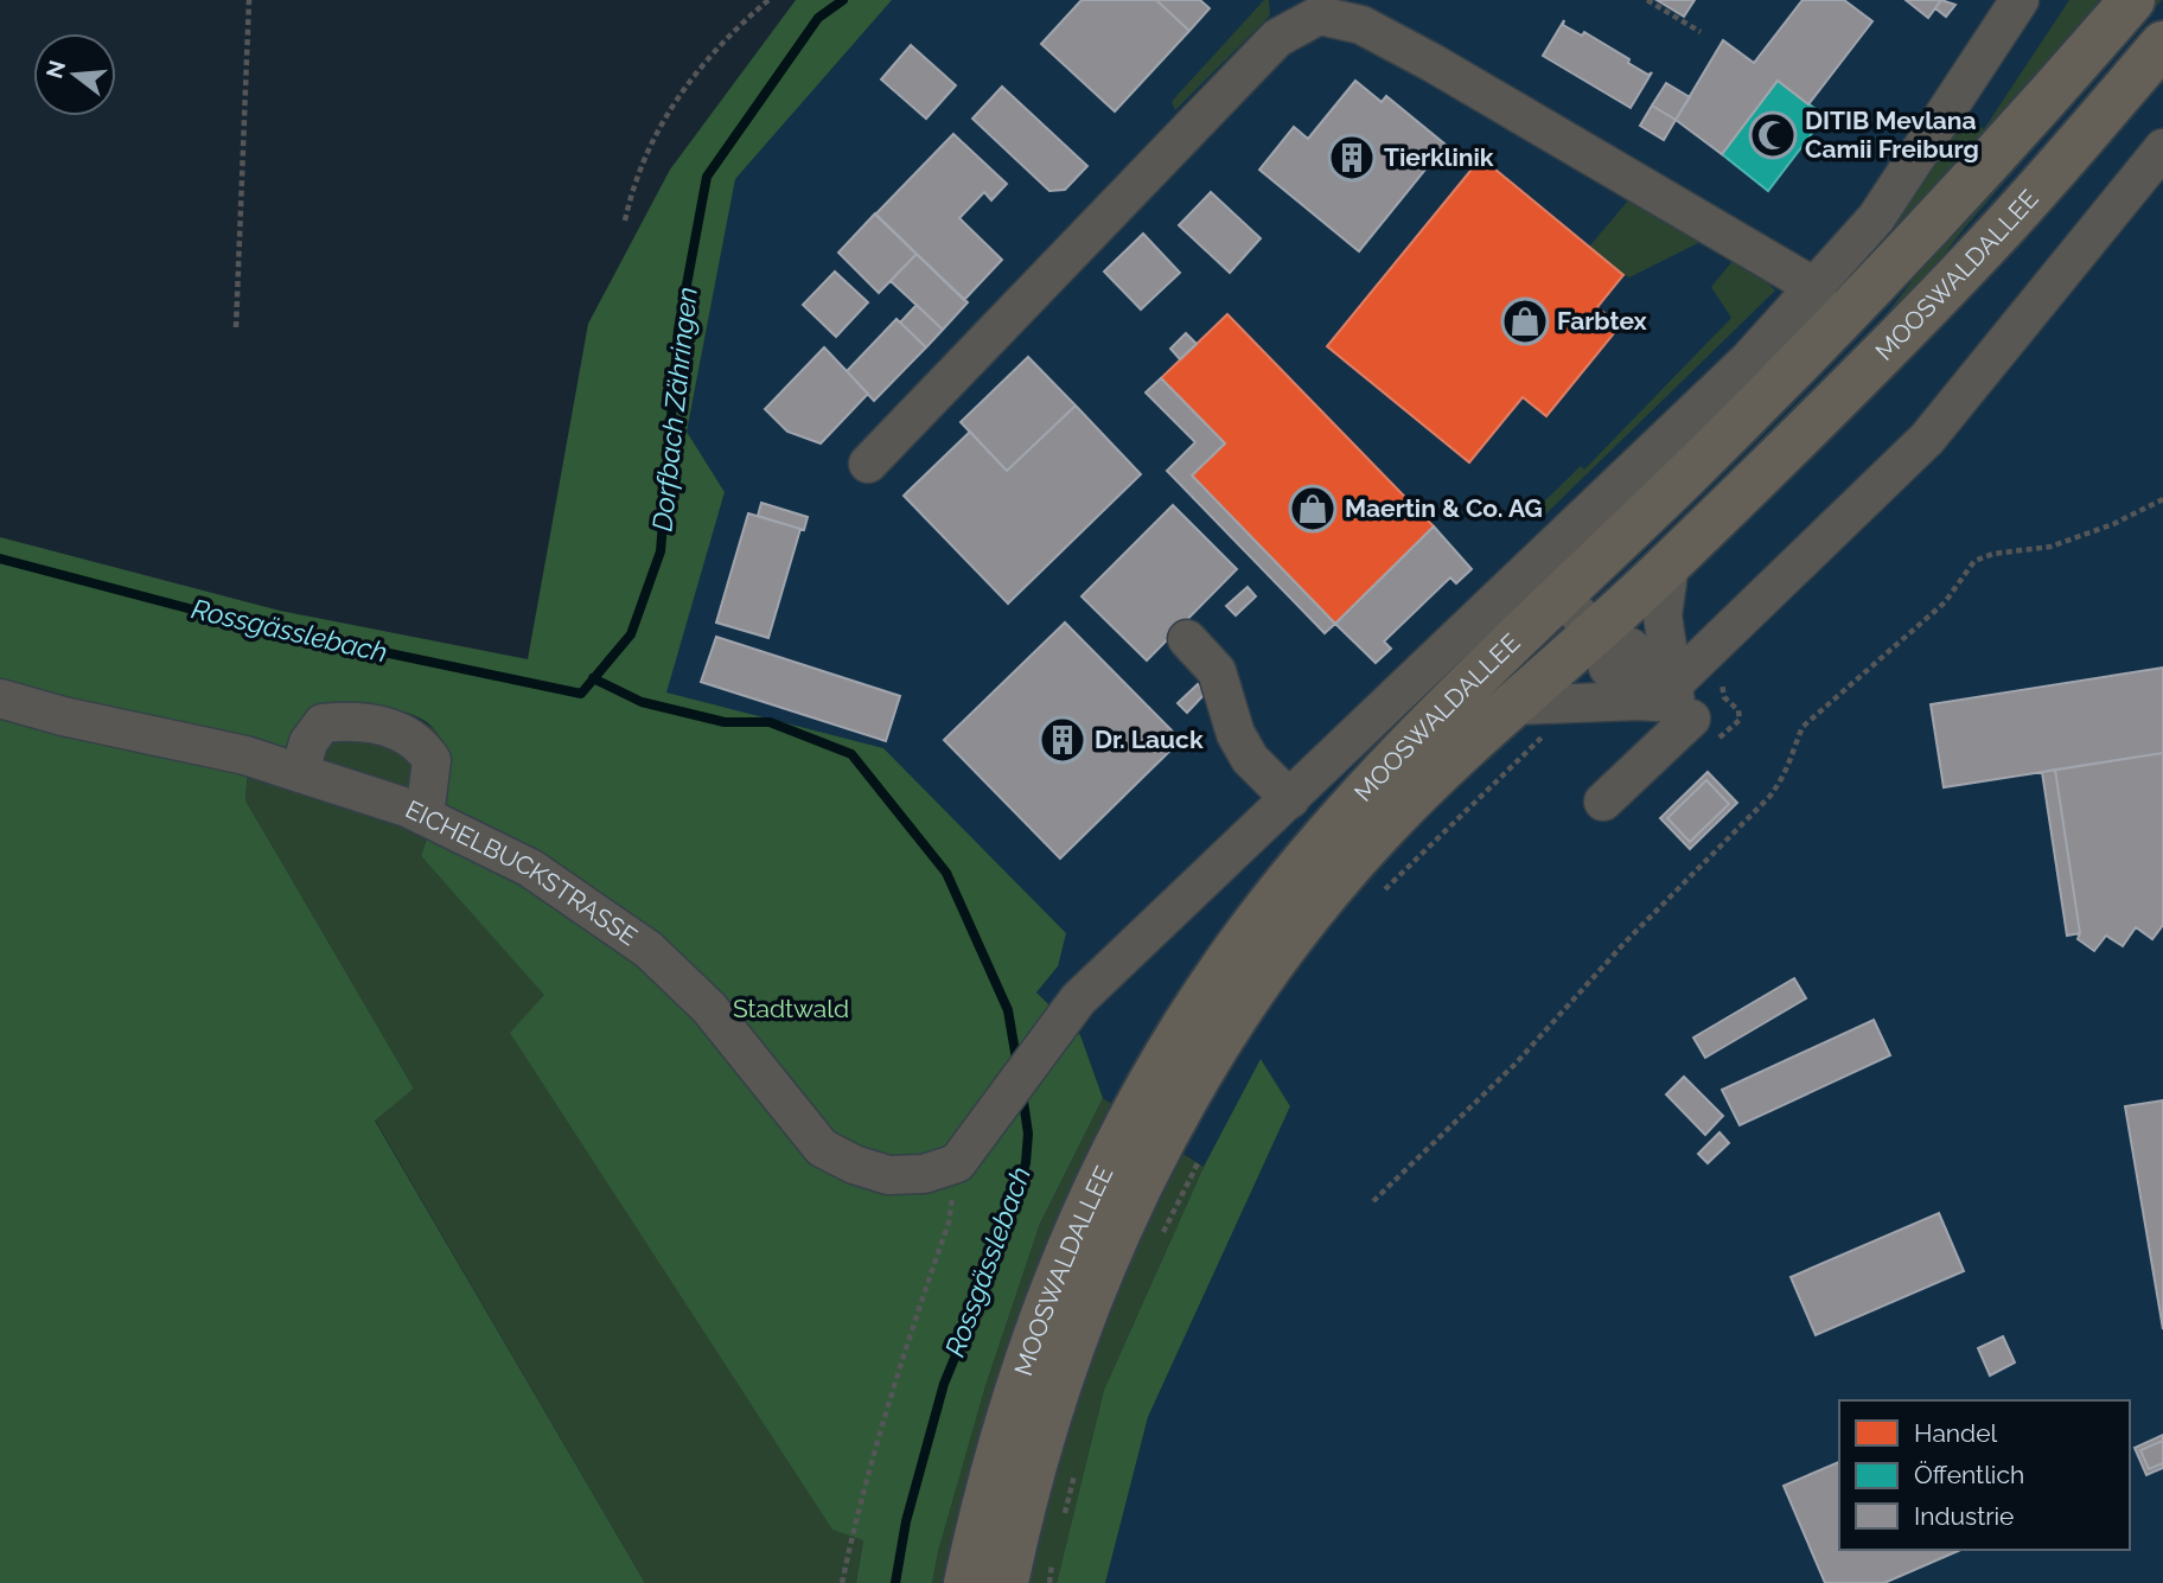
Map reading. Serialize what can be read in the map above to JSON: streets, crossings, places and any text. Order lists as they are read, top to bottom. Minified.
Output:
{"streets":{"main road":["MOOSWALDALLEE"],"street":["EICHELBUCKSTRASSE"]},"crossings":[["MOOSWALDALLEE","EICHELBUCKSTRASSE"]],"water":["Dorfbach Zähringen","Rossgässlebach"],"parks":["Stadtwald"],"places":{"mosque":["DITIB Mevlana Camii Freiburg"],"building":["Tierklinik","Dr. Lauck"],"shop":["Farbtex","Maertin & Co. AG"]},"legend":["Handel","Öffentlich","Industrie"],"north":"left"}
